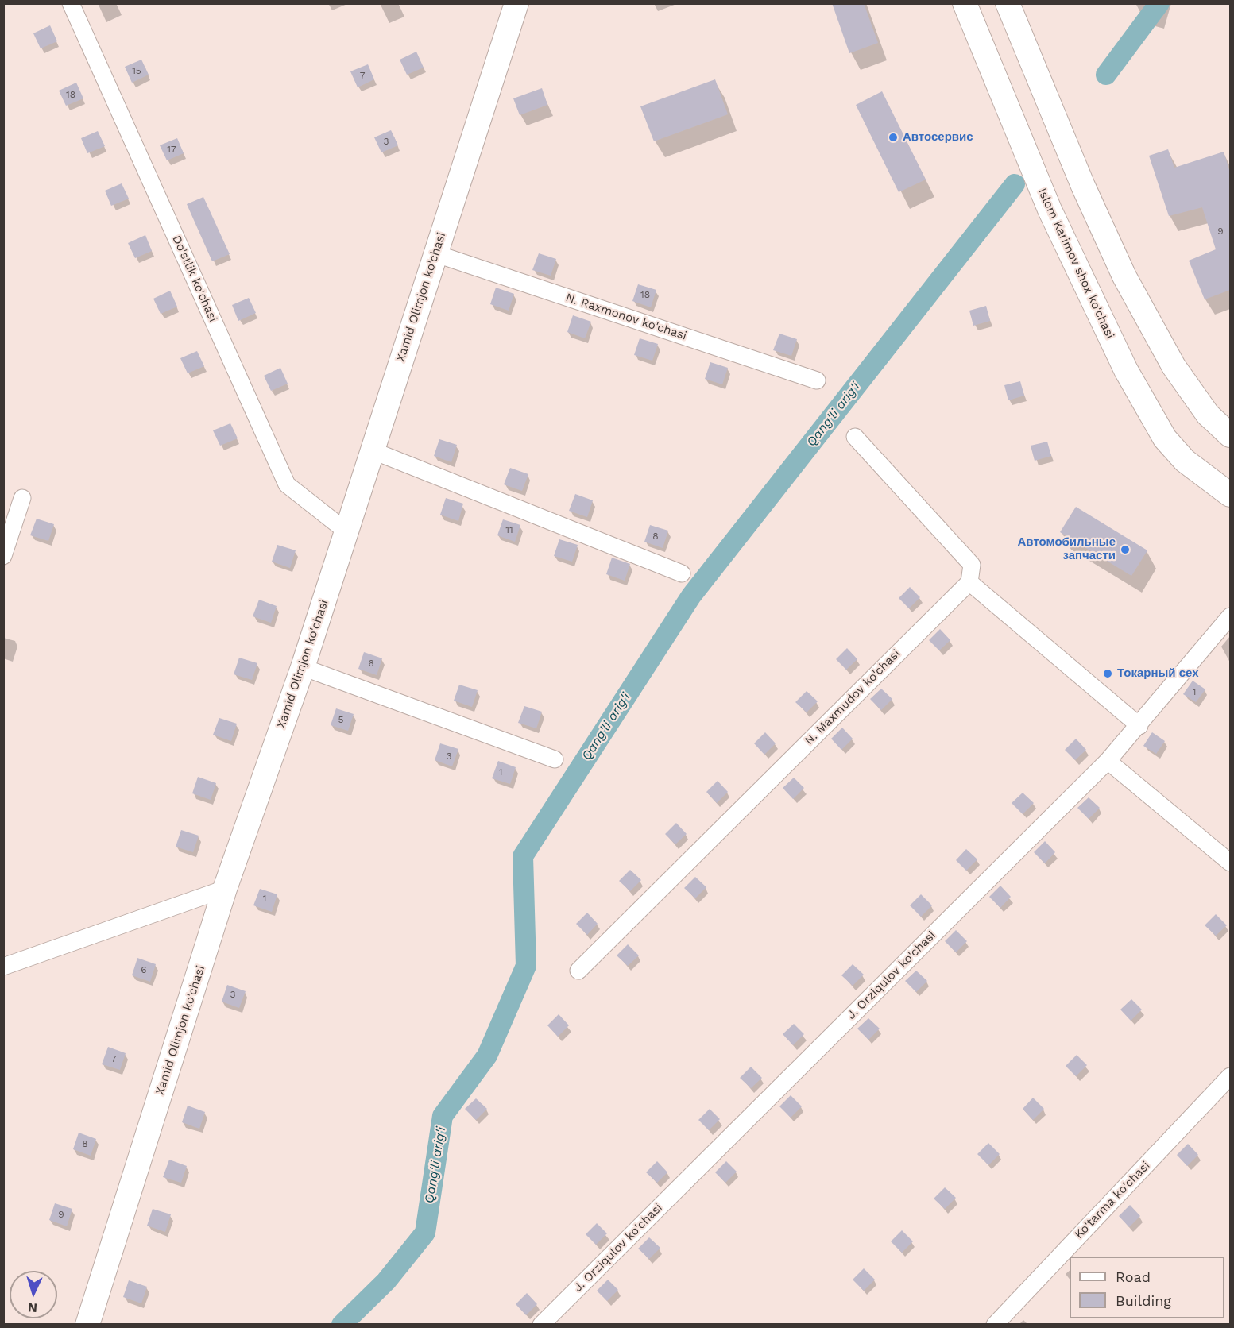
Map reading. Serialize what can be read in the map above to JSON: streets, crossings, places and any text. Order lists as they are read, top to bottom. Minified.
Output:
{"streets":{"main road":["Islom Karimov shox ko'chasi","Xamid Olimjon ko'chasi"],"street":["Do'stlik ko'chasi","N. Raxmonov ko'chasi","N. Maxmudov ko'chasi","J. Orziqulov ko'chasi","Ko'tarma ko'chasi"]},"crossings":[["Do'stlik ko'chasi","Xamid Olimjon ko'chasi"],["Xamid Olimjon ko'chasi","N. Raxmonov ko'chasi"]],"water":["Qang'li arig'i"],"places":["Автосервис","Автомобильные запчасти","Токарный сех"],"house_numbers":["15","7","18","3","17","9","18","11","8","6","1","5","3","1","1","6","3","7","8","9"],"legend":["Road","Building"],"north":"bottom"}
